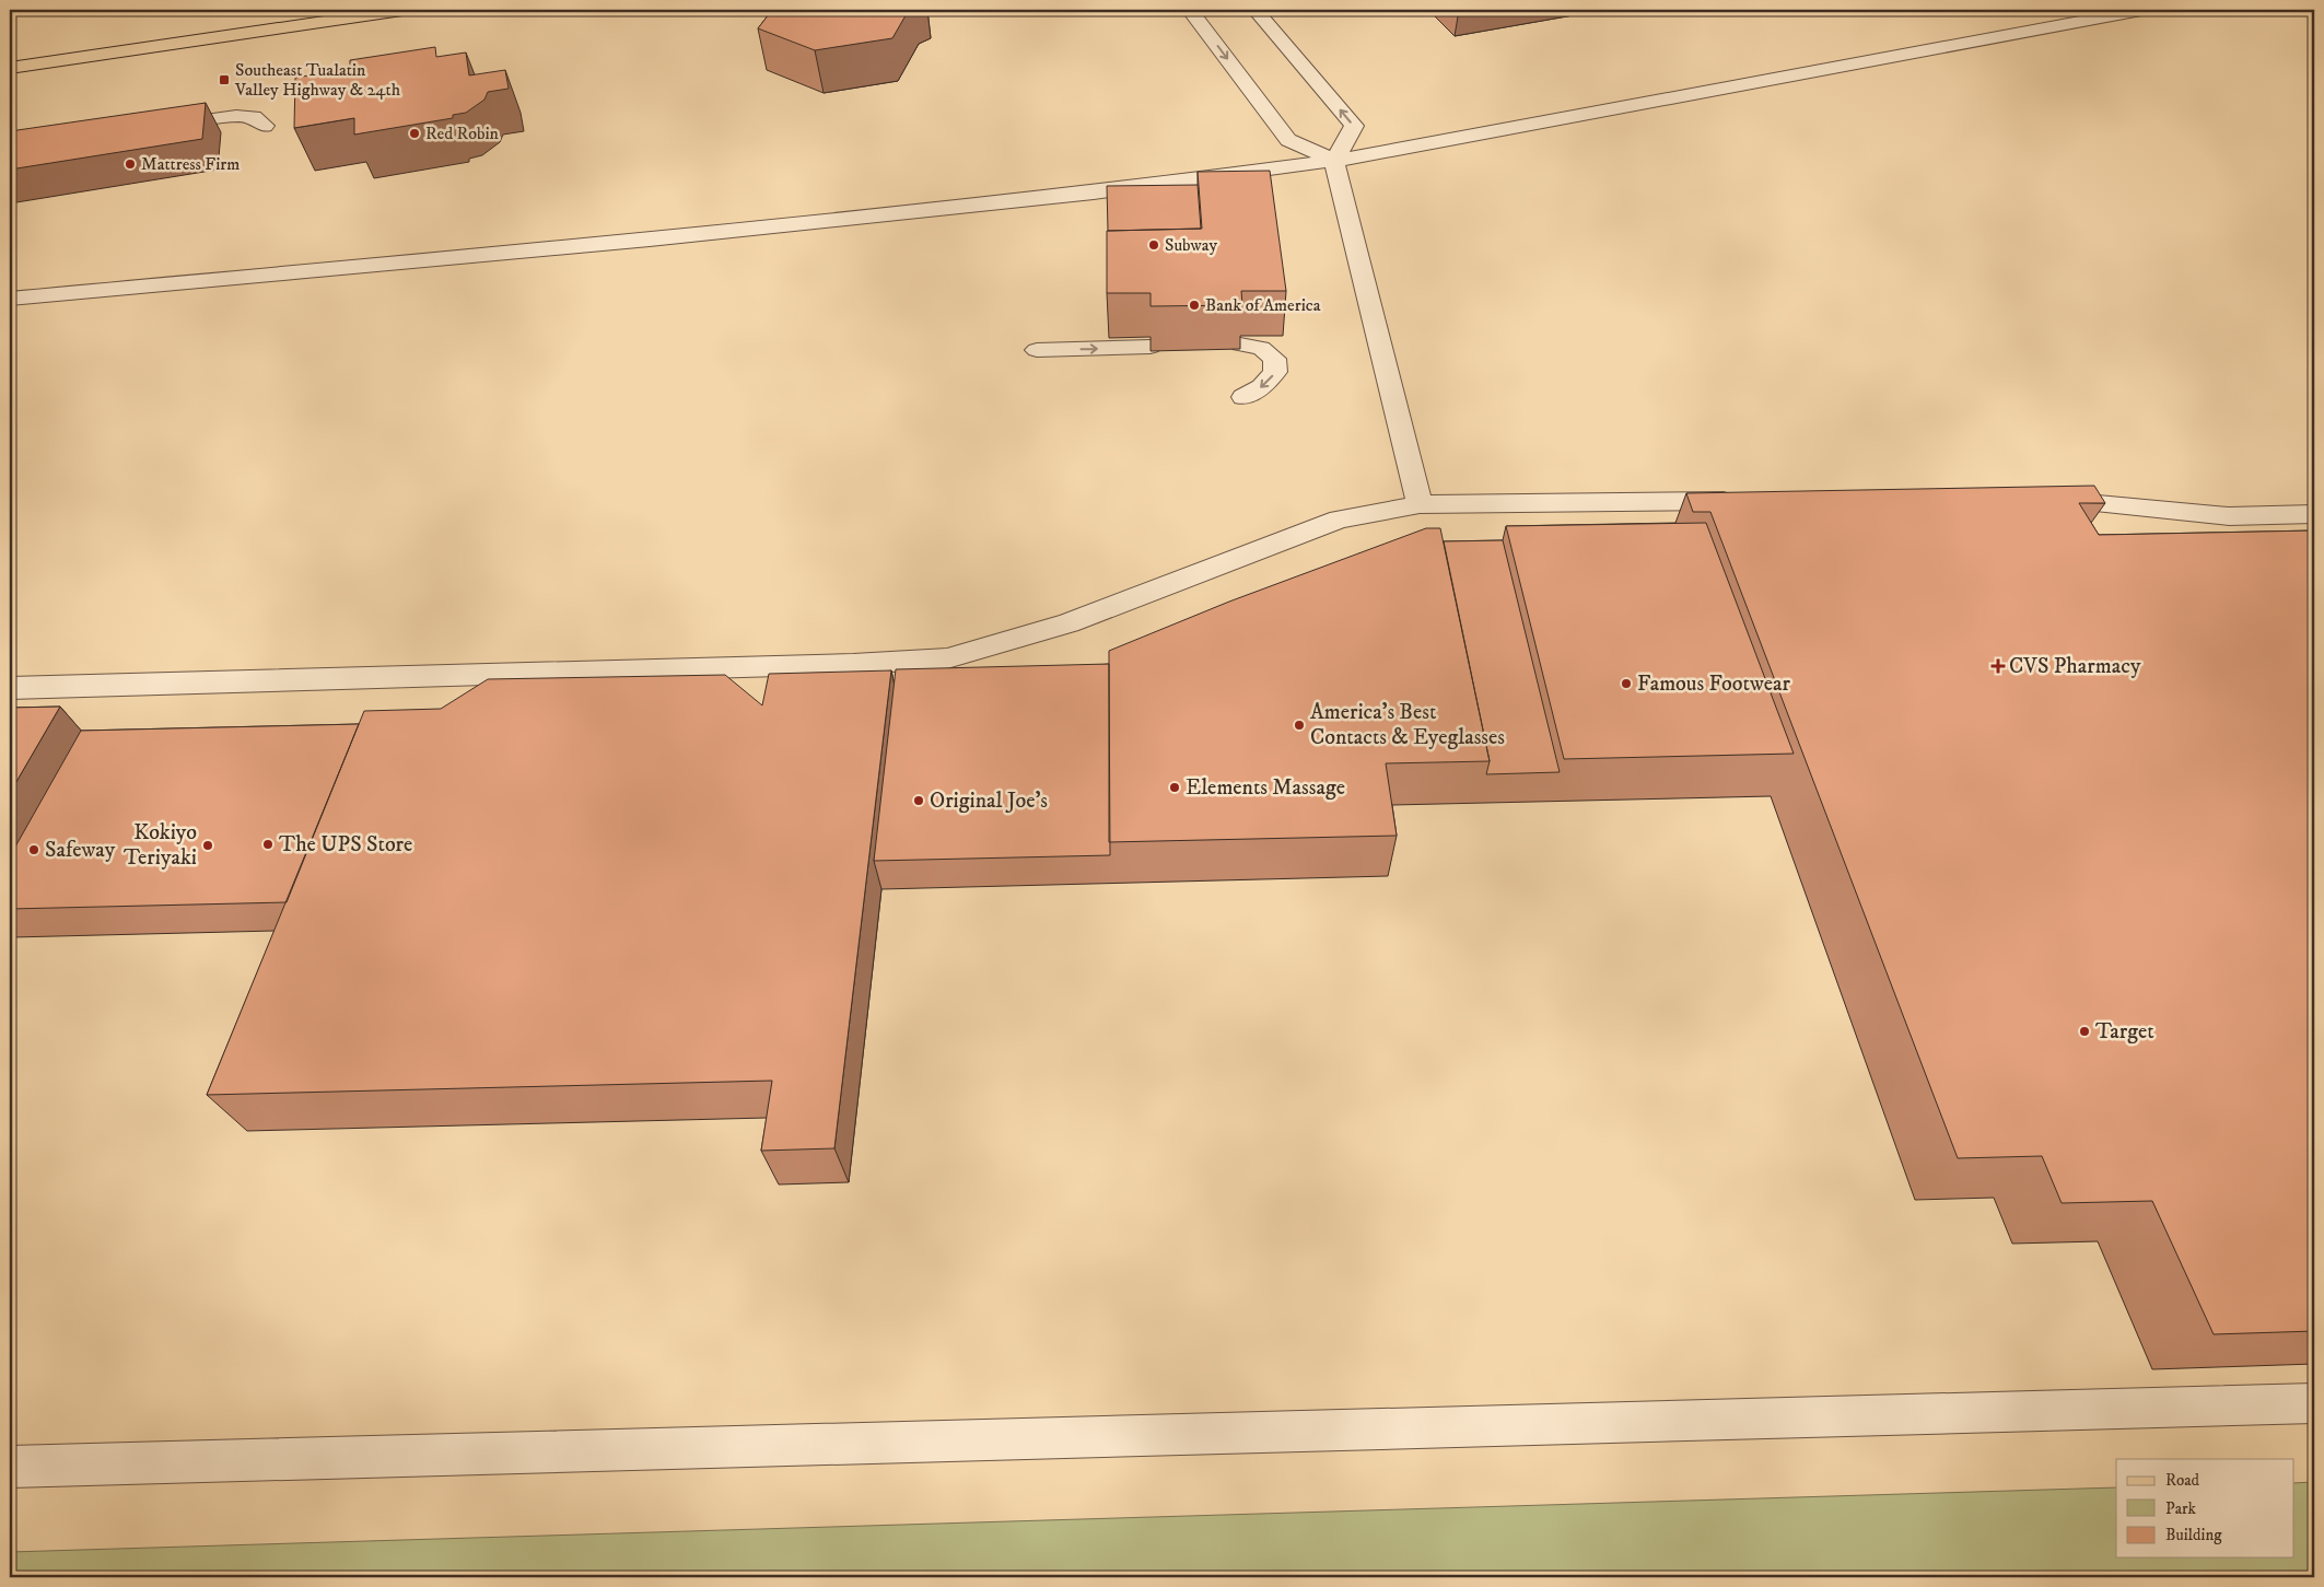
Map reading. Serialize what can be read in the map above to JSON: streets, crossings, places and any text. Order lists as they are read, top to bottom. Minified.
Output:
{"places":{"transit":["Southeast Tualatin Valley Highway & 24th"],"other":["Red Robin","Mattress Firm","Subway","Bank of America","Famous Footwear","America's Best Contacts & Eyeglasses","Elements Massage","Original Joe’s","The UPS Store","Kokiyo Teriyaki","Safeway","Target"],"health":["CVS Pharmacy"]},"legend":["Road","Park","Building"]}
